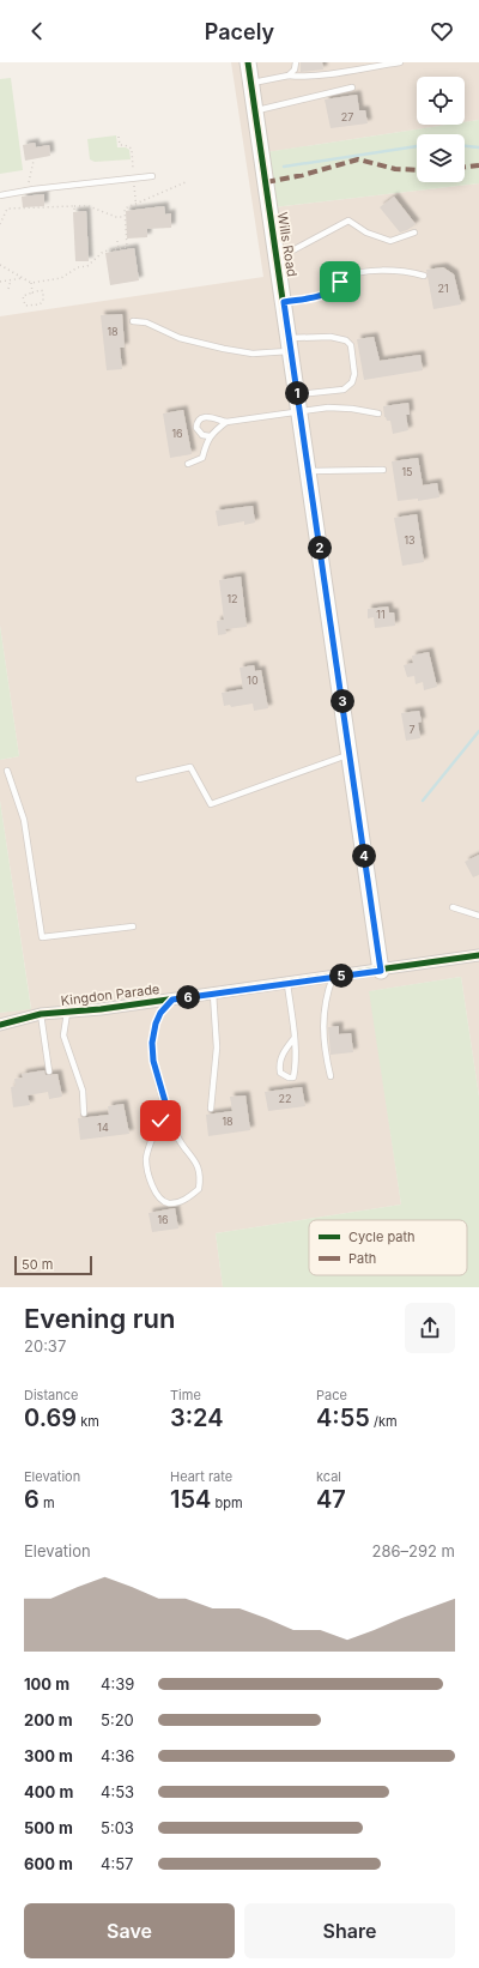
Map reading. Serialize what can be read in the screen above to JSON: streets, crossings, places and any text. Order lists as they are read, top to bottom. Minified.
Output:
{"streets":{"street":["Wills Road","Kingdon Parade"]},"crossings":[["Wills Road","Kingdon Parade"]],"house_numbers":["27","21","18","16","15","13","12","11","10","7","22","18","14","16"],"legend":["Cycle path","Path"],"scale_bar":"50 m","page":{"header":"Pacely","pins":["1","2","3","4","5","6"],"scale":"50 m","heading":["Evening run","20:37"],"stats":[["Distance","0.69 km"],["Time","3:24"],["Pace","4:55 /km"],["Elevation","6 m"],["Heart rate","154 bpm"],["kcal","47"]],"chart":["Elevation","286–292 m"],"list":[{"name":"100 m","note":"4:39"},{"name":"200 m","note":"5:20"},{"name":"300 m","note":"4:36"},{"name":"400 m","note":"4:53"},{"name":"500 m","note":"5:03"},{"name":"600 m","note":"4:57"}],"buttons":["Save","Share"]}}
